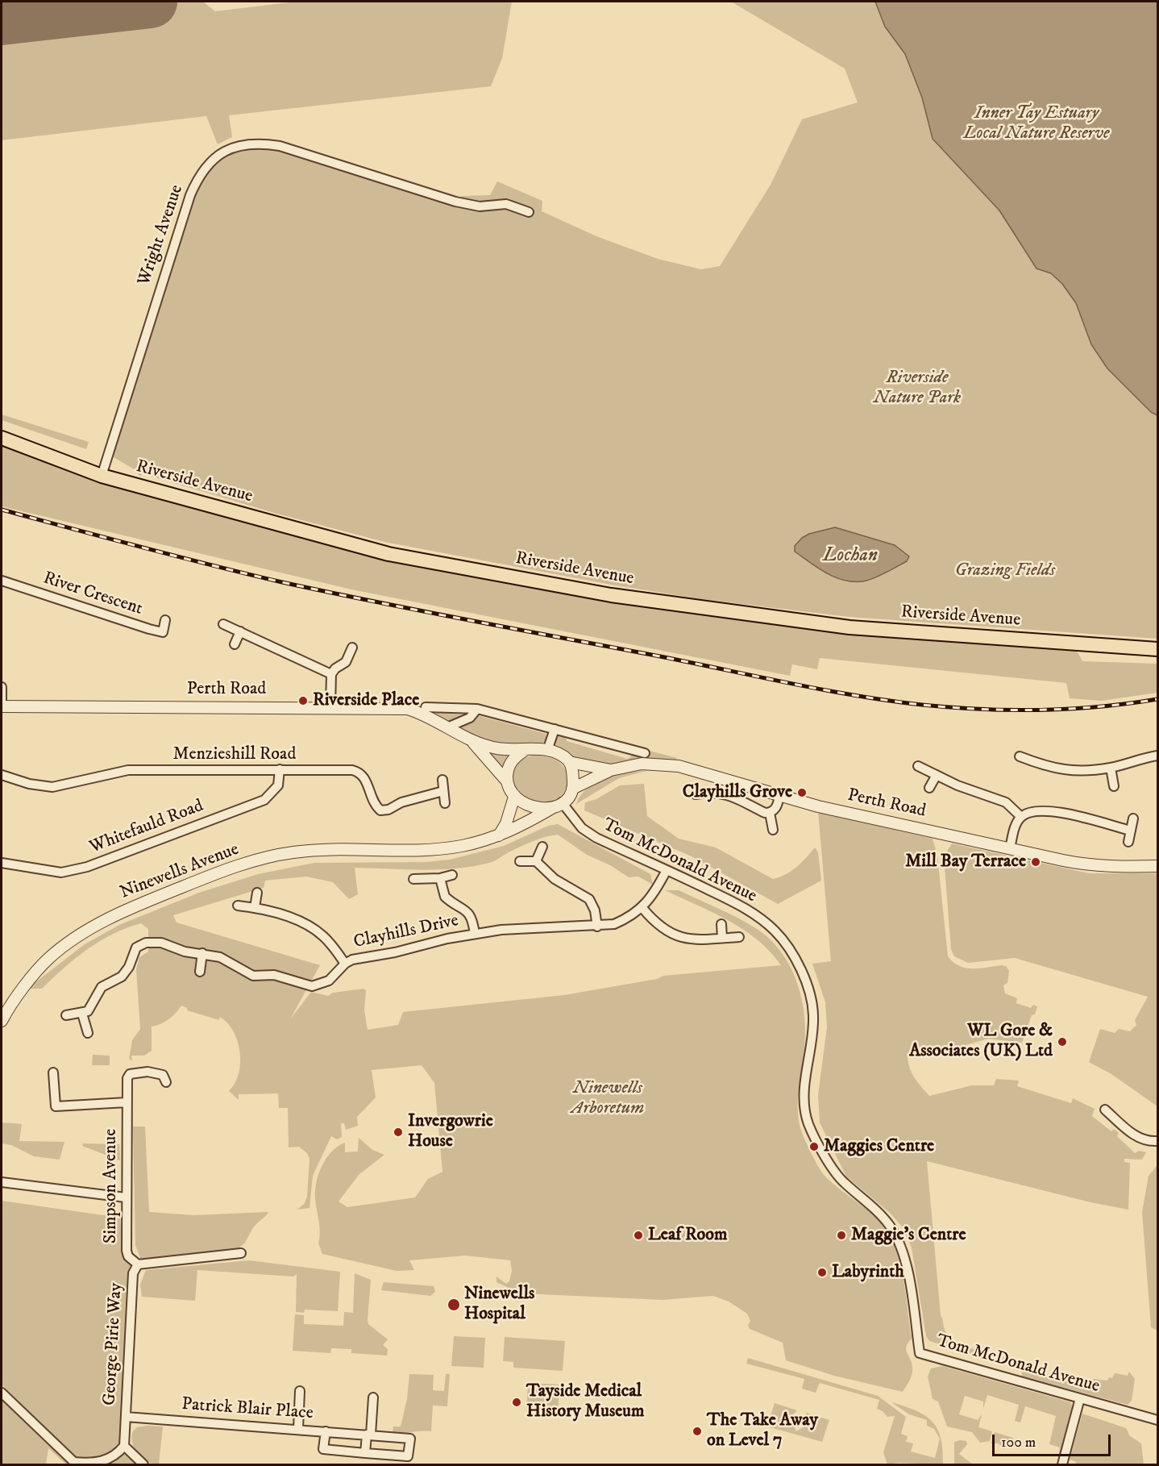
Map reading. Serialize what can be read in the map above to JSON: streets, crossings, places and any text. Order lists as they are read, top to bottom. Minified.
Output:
{"streets":{"main road":["Riverside Avenue"],"street":["Wright Avenue","River Crescent","Perth Road","Menzieshill Road","Whitefauld Road","Tom McDonald Avenue","Ninewells Avenue","Clayhills Drive","Simpson Avenue","George Pirie Way","Patrick Blair Place"]},"crossings":[["Wright Avenue","Riverside Avenue"],["Perth Road","Tom McDonald Avenue"],["Perth Road","Ninewells Avenue"],["Menzieshill Road","Whitefauld Road"],["Tom McDonald Avenue","Ninewells Avenue"],["Tom McDonald Avenue","Clayhills Drive"],["Simpson Avenue","George Pirie Way"],["George Pirie Way","Patrick Blair Place"]],"water":["Lochan"],"parks":["Inner Tay Estuary Local Nature Reserve","Riverside Nature Park","Grazing Fields","Ninewells Arboretum"],"places":["Riverside Place","Clayhills Grove","Mill Bay Terrace","WL Gore & Associates (UK) Ltd","Invergowrie House","Maggies Centre","Leaf Room","Maggie's Centre","Labyrinth","Ninewells Hospital","Tayside Medical History Museum","The Take Away on Level 7"],"scale_bar":"100 m"}
